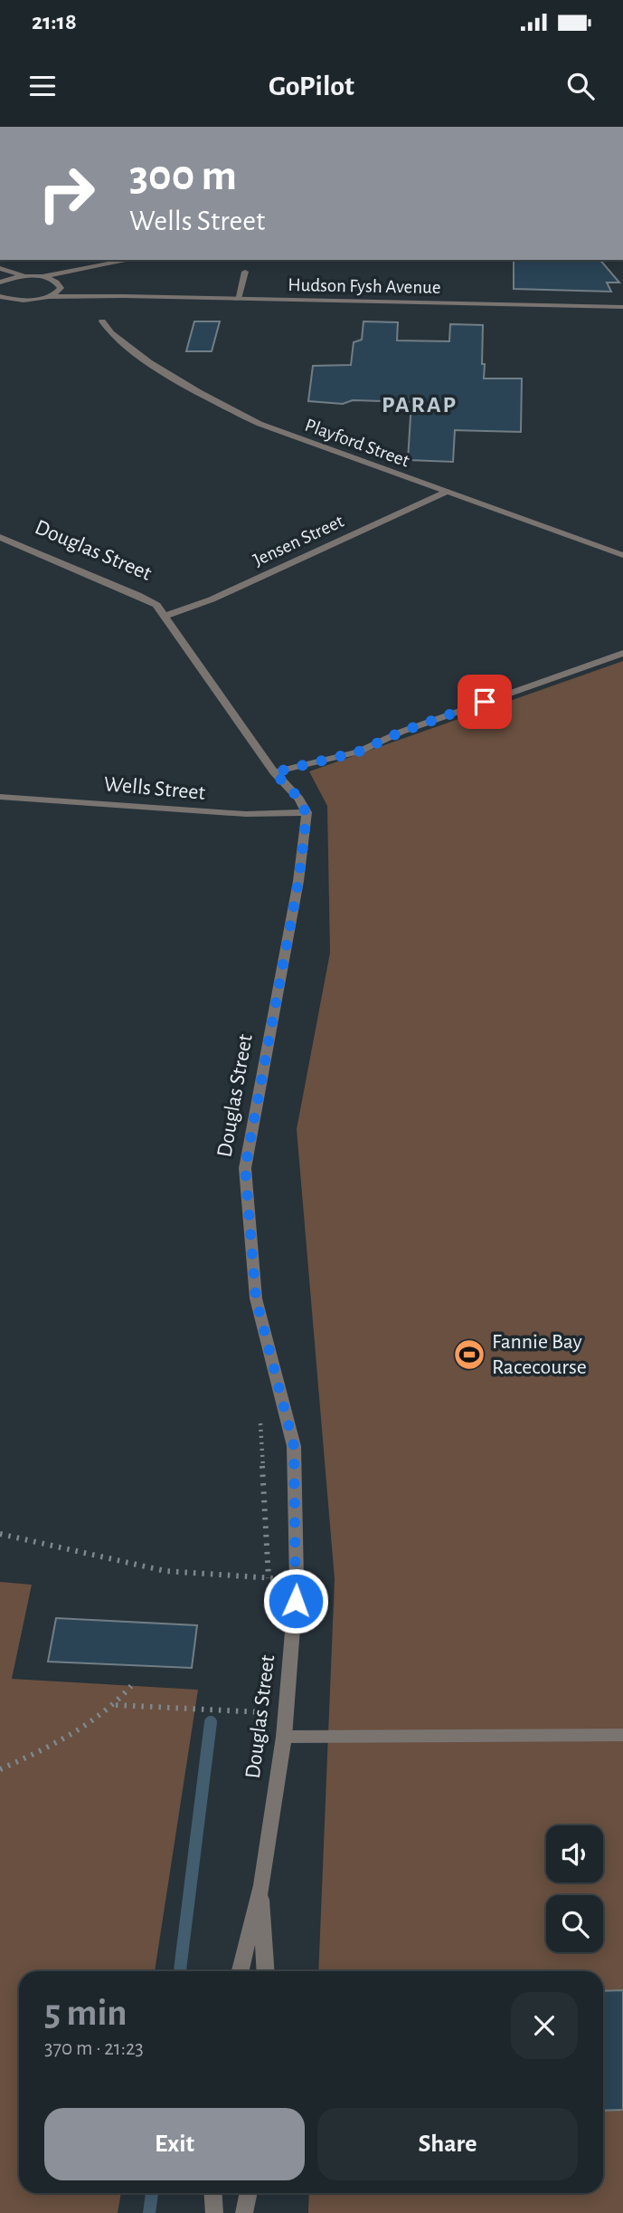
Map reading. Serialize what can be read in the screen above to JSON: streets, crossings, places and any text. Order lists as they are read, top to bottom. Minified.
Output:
{"streets":{"street":["Hudson Fysh Avenue","Playford Street","Jensen Street","Douglas Street","Wells Street"]},"crossings":[["Playford Street","Jensen Street"],["Jensen Street","Douglas Street"],["Douglas Street","Wells Street"]],"districts":["PARAP"],"places":{"sports":["Fannie Bay Racecourse"]},"page":{"status":"21:18","header":"GoPilot","turn":["300 m","Wells Street"],"heading":["5 min","370 m · 21:23"],"buttons":["Exit","Share"]}}
